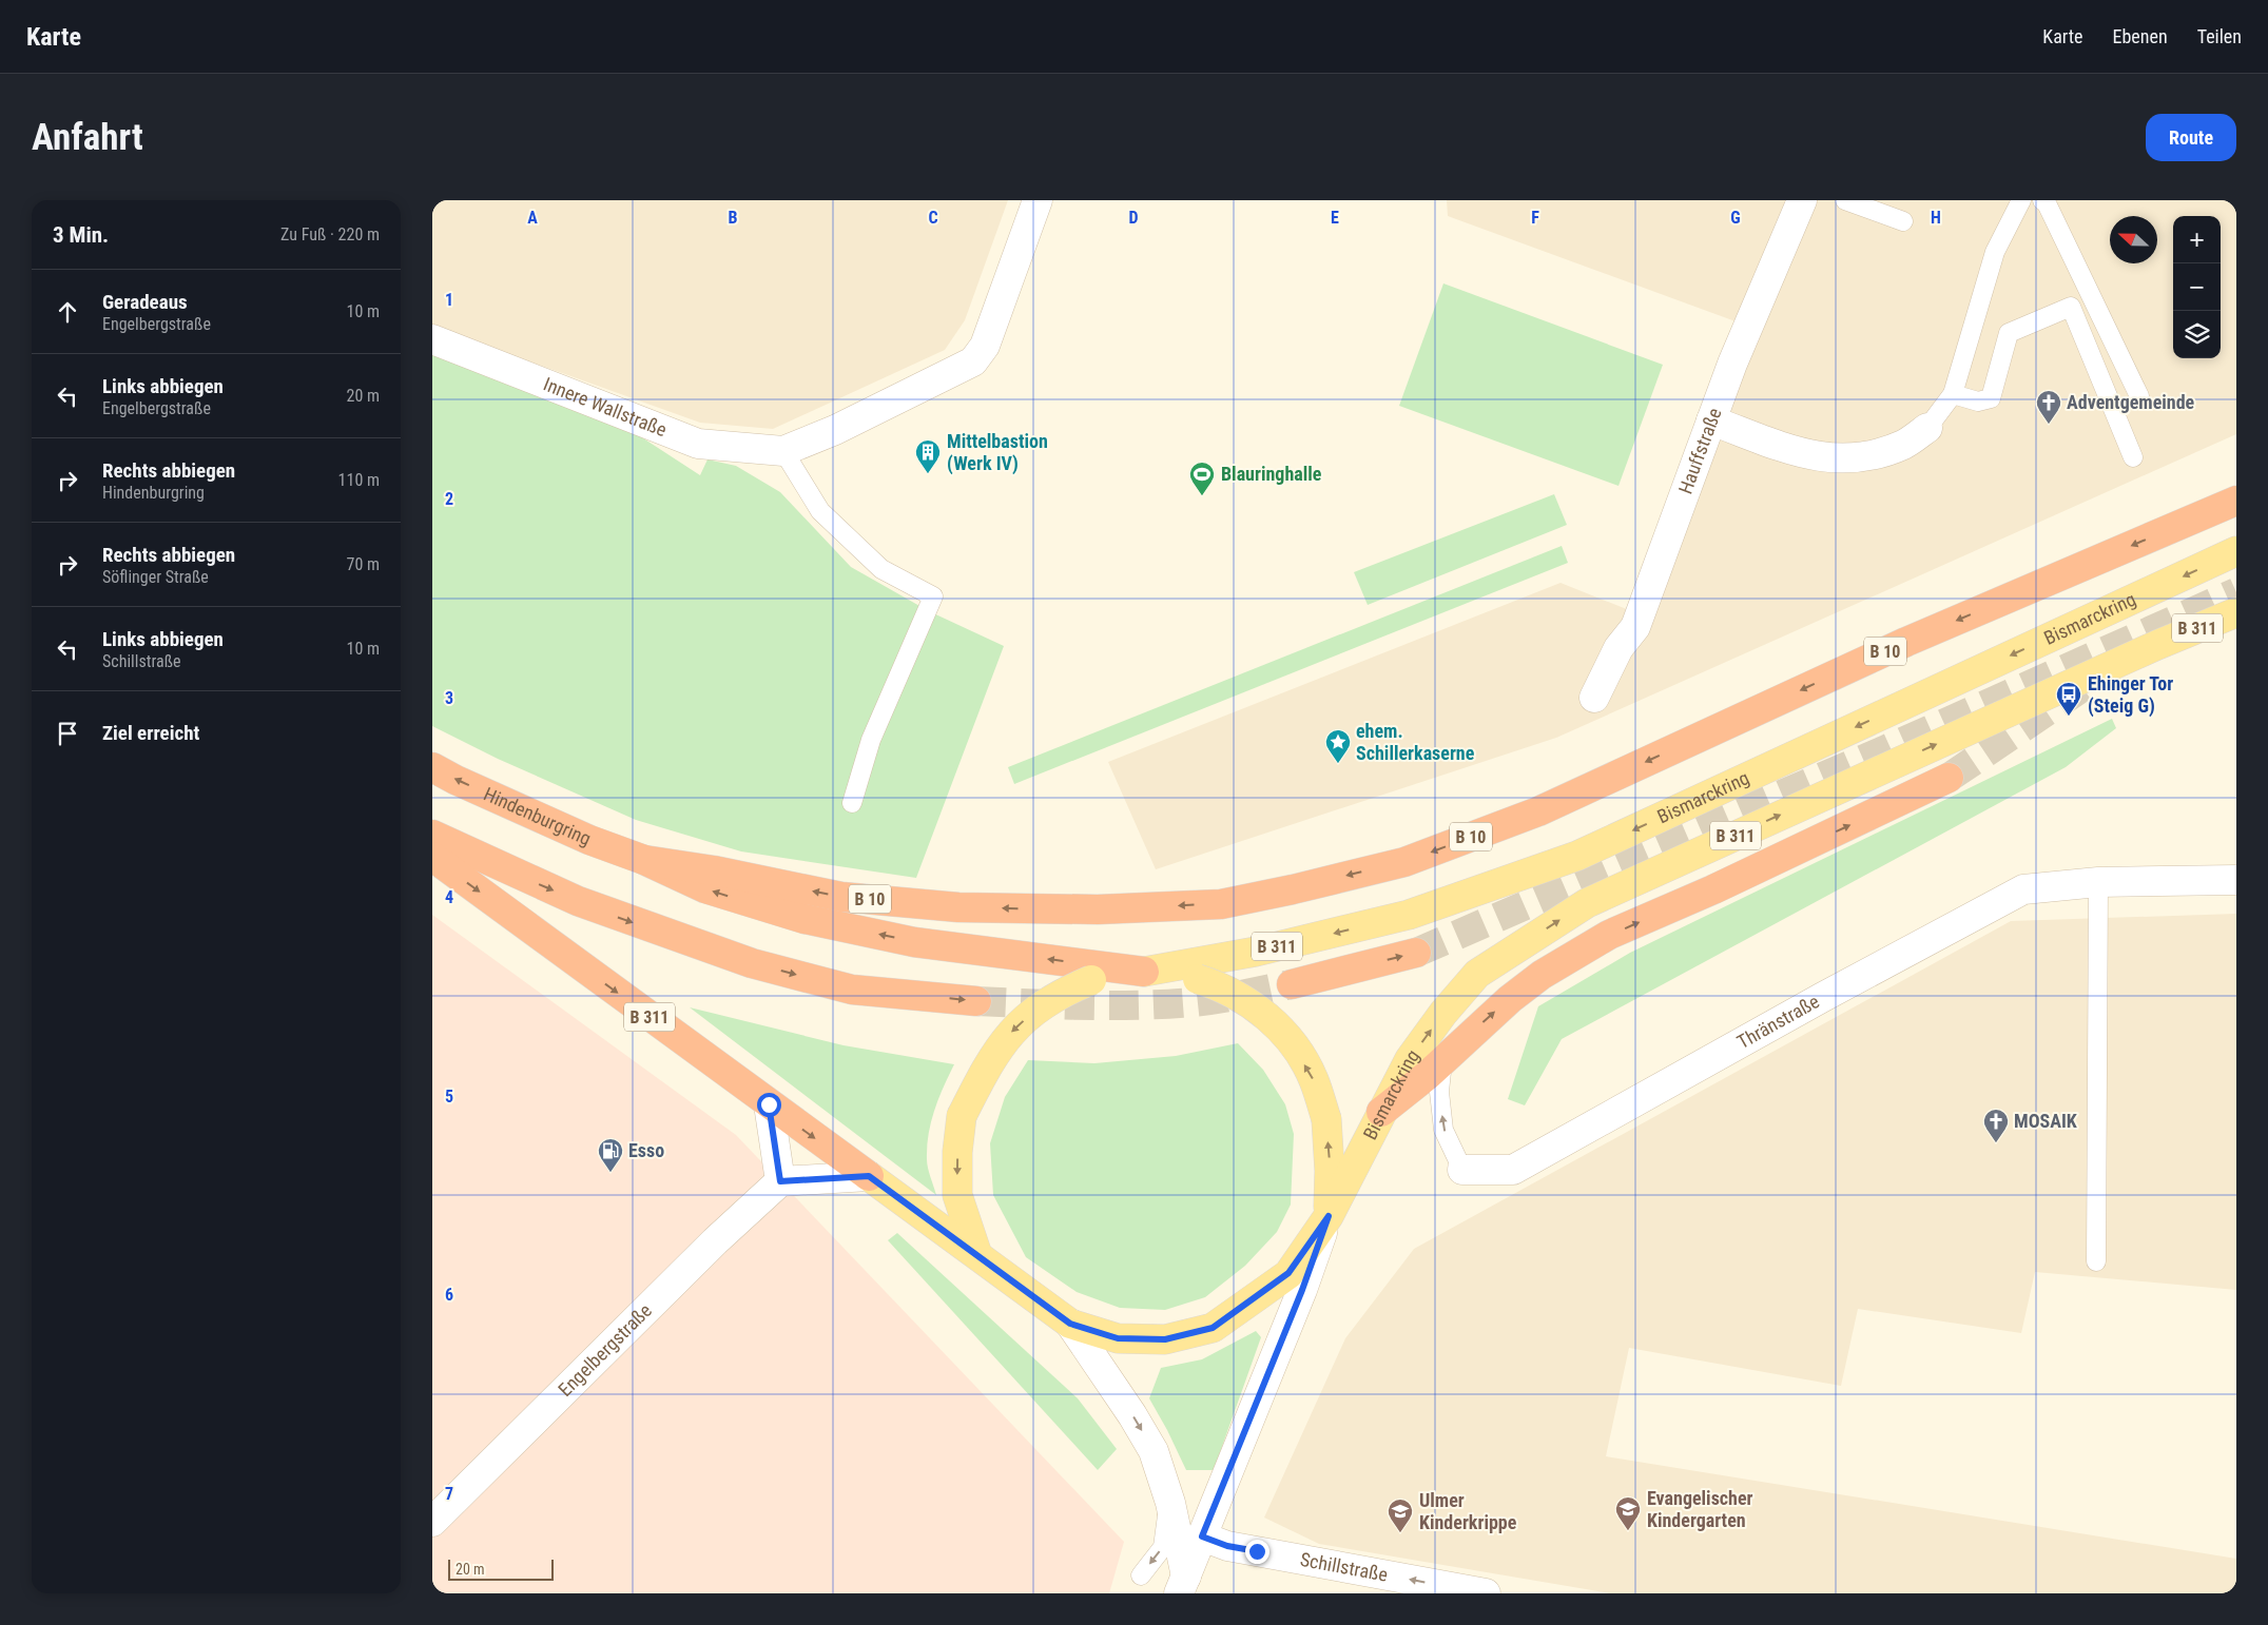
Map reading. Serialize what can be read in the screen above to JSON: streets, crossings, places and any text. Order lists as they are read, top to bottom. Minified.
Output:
{"streets":{"highway":["B 311","B 10","Hindenburgring"],"main road":["Bismarckring"],"street":["Innere Wallstraße","Hauffstraße","Thränstraße","Engelbergstraße","Schillstraße"]},"crossings":[["Bismarckring","B 311"],["B 311","B 10"],["B 311","Hindenburgring"],["B 10","Hindenburgring"]],"one_way":["Schillstraße"],"places":{"church":["Adventgemeinde","MOSAIK"],"building":["Mittelbastion (Werk IV)"],"sports":["Blauringhalle"],"bus stop":["Ehinger Tor (Steig G)"],"place":["ehem. Schillerkaserne"],"fuel station":["Esso"],"school or university":["Evangelischer Kindergarten","Ulmer Kinderkrippe"]},"scale_bar":"20 m","north":"left","page":{"header":"Karte","nav":["Karte","Ebenen","Teilen"],"buttons":"Route","title":"Anfahrt","heading":["3 Min.","Zu Fuß · 220 m"],"map_buttons":["+","−"],"list":[["Geradeaus","Engelbergstraße","10 m"],["Links abbiegen","Engelbergstraße","20 m"],["Rechts abbiegen","Hindenburgring","110 m"],["Rechts abbiegen","Söflinger Straße","70 m"],["Links abbiegen","Schillstraße","10 m"],"Ziel erreicht"],"scale":"20 m"},"grid":{"columns":["A","B","C","D","E","F","G","H"],"rows":["1","2","3","4","5","6","7"]}}
